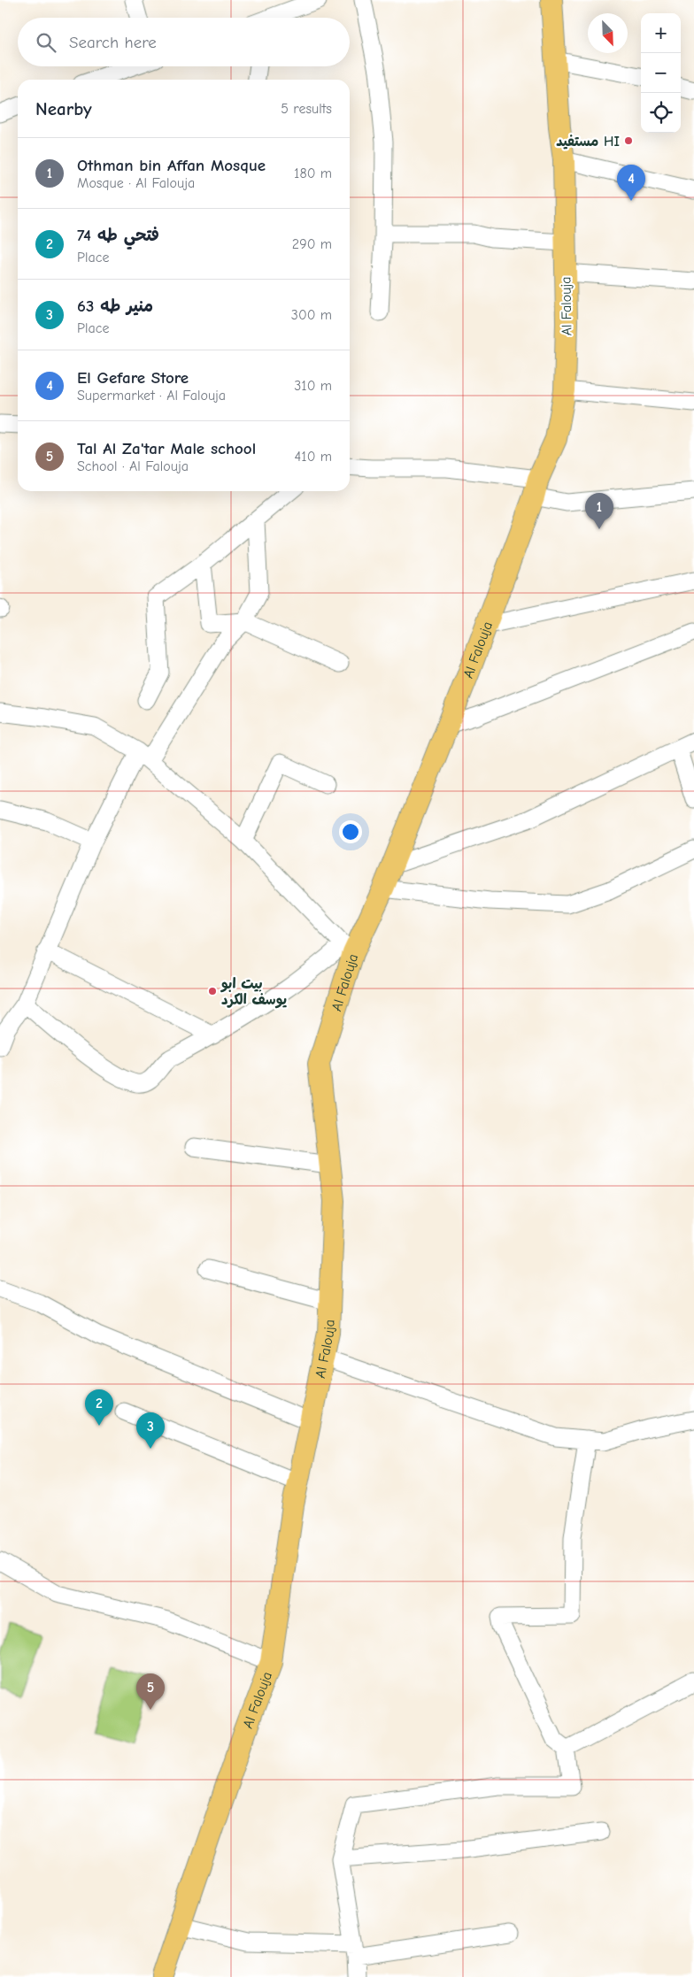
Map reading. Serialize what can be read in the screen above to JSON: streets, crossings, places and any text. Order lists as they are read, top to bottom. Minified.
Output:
{"streets":{"main road":["Al Falouja"]},"places":["مستفيد HI","بيت ابو يوسف الكرد"],"north":"bottom right","page":{"map_buttons":["+","−"],"search":"Search here","heading":["Nearby","5 results"],"list":[{"mark":"1","name":"Othman bin Affan Mosque","note":"Mosque · Al Falouja","value":"180 m"},{"mark":"2","name":"فتحي طه 74","note":"Place","value":"290 m"},{"mark":"3","name":"منير طه 63","note":"Place","value":"300 m"},{"mark":"4","name":"El Gefare Store","note":"Supermarket · Al Falouja","value":"310 m"},{"mark":"5","name":"Tal Al Za'tar Male school","note":"School · Al Falouja","value":"410 m"}],"pins":["4","1","2","3","5"]}}
